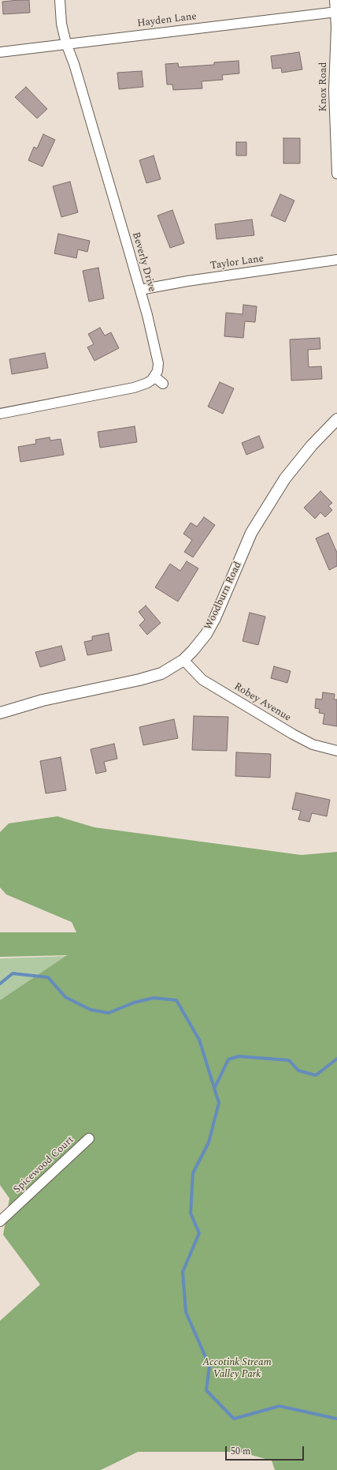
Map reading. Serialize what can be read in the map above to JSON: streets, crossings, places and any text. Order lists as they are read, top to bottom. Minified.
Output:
{"streets":{"street":["Hayden Lane","Knox Road","Beverly Drive","Taylor Lane","Woodburn Road","Robey Avenue","Spicewood Court"]},"crossings":[["Hayden Lane","Knox Road"],["Hayden Lane","Beverly Drive"],["Beverly Drive","Taylor Lane"],["Woodburn Road","Robey Avenue"]],"parks":["Accotink Stream Valley Park"],"scale_bar":"50 m"}
